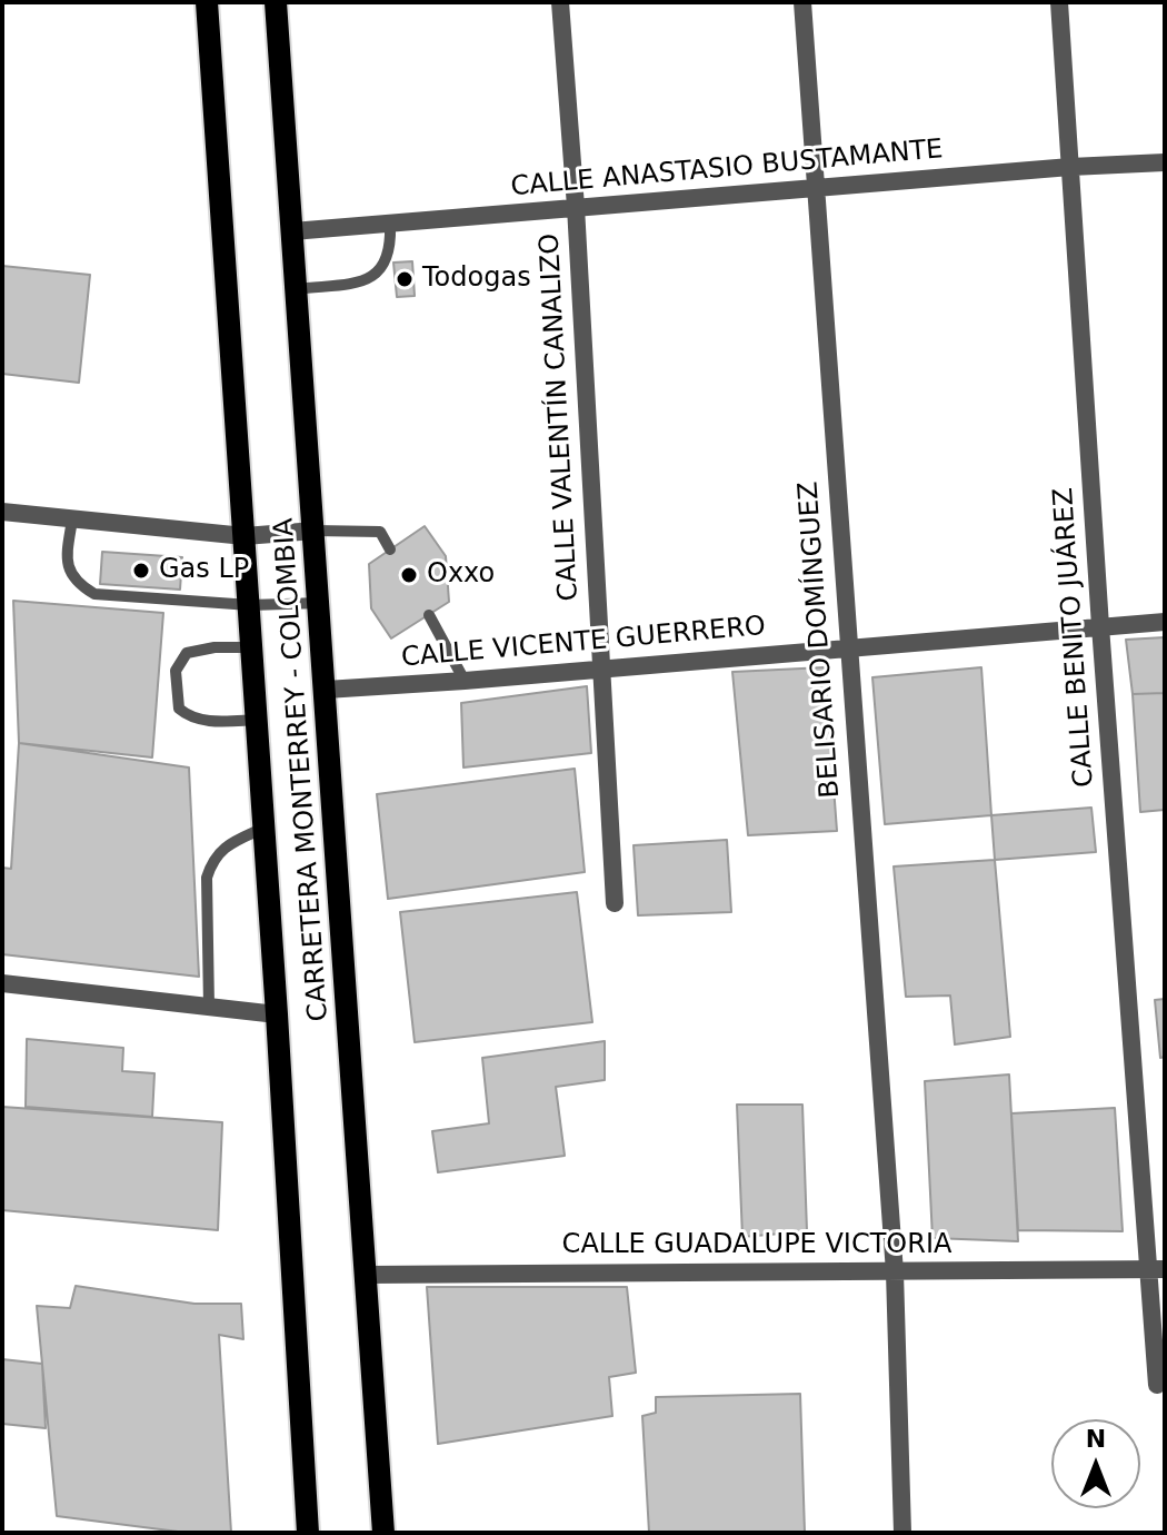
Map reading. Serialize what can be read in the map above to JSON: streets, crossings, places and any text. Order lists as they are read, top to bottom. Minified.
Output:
{"streets":{"main road":["CARRETERA MONTERREY - COLOMBIA"],"street":["CALLE ANASTASIO BUSTAMANTE","CALLE VALENTÍN CANALIZO","CALLE BENITO JUÁREZ","BELISARIO DOMÍNGUEZ","CALLE VICENTE GUERRERO","CALLE GUADALUPE VICTORIA"]},"crossings":[["CALLE ANASTASIO BUSTAMANTE","CALLE VALENTÍN CANALIZO"],["CALLE ANASTASIO BUSTAMANTE","CALLE BENITO JUÁREZ"],["CALLE ANASTASIO BUSTAMANTE","BELISARIO DOMÍNGUEZ"],["CALLE ANASTASIO BUSTAMANTE","CARRETERA MONTERREY - COLOMBIA"],["CALLE VALENTÍN CANALIZO","CALLE VICENTE GUERRERO"],["CALLE BENITO JUÁREZ","CALLE VICENTE GUERRERO"],["CALLE BENITO JUÁREZ","CALLE GUADALUPE VICTORIA"],["BELISARIO DOMÍNGUEZ","CALLE VICENTE GUERRERO"],["BELISARIO DOMÍNGUEZ","CALLE GUADALUPE VICTORIA"],["CALLE VICENTE GUERRERO","CARRETERA MONTERREY - COLOMBIA"],["CARRETERA MONTERREY - COLOMBIA","CALLE GUADALUPE VICTORIA"]],"places":["Todogas","Gas LP","Oxxo"],"north":"top"}
